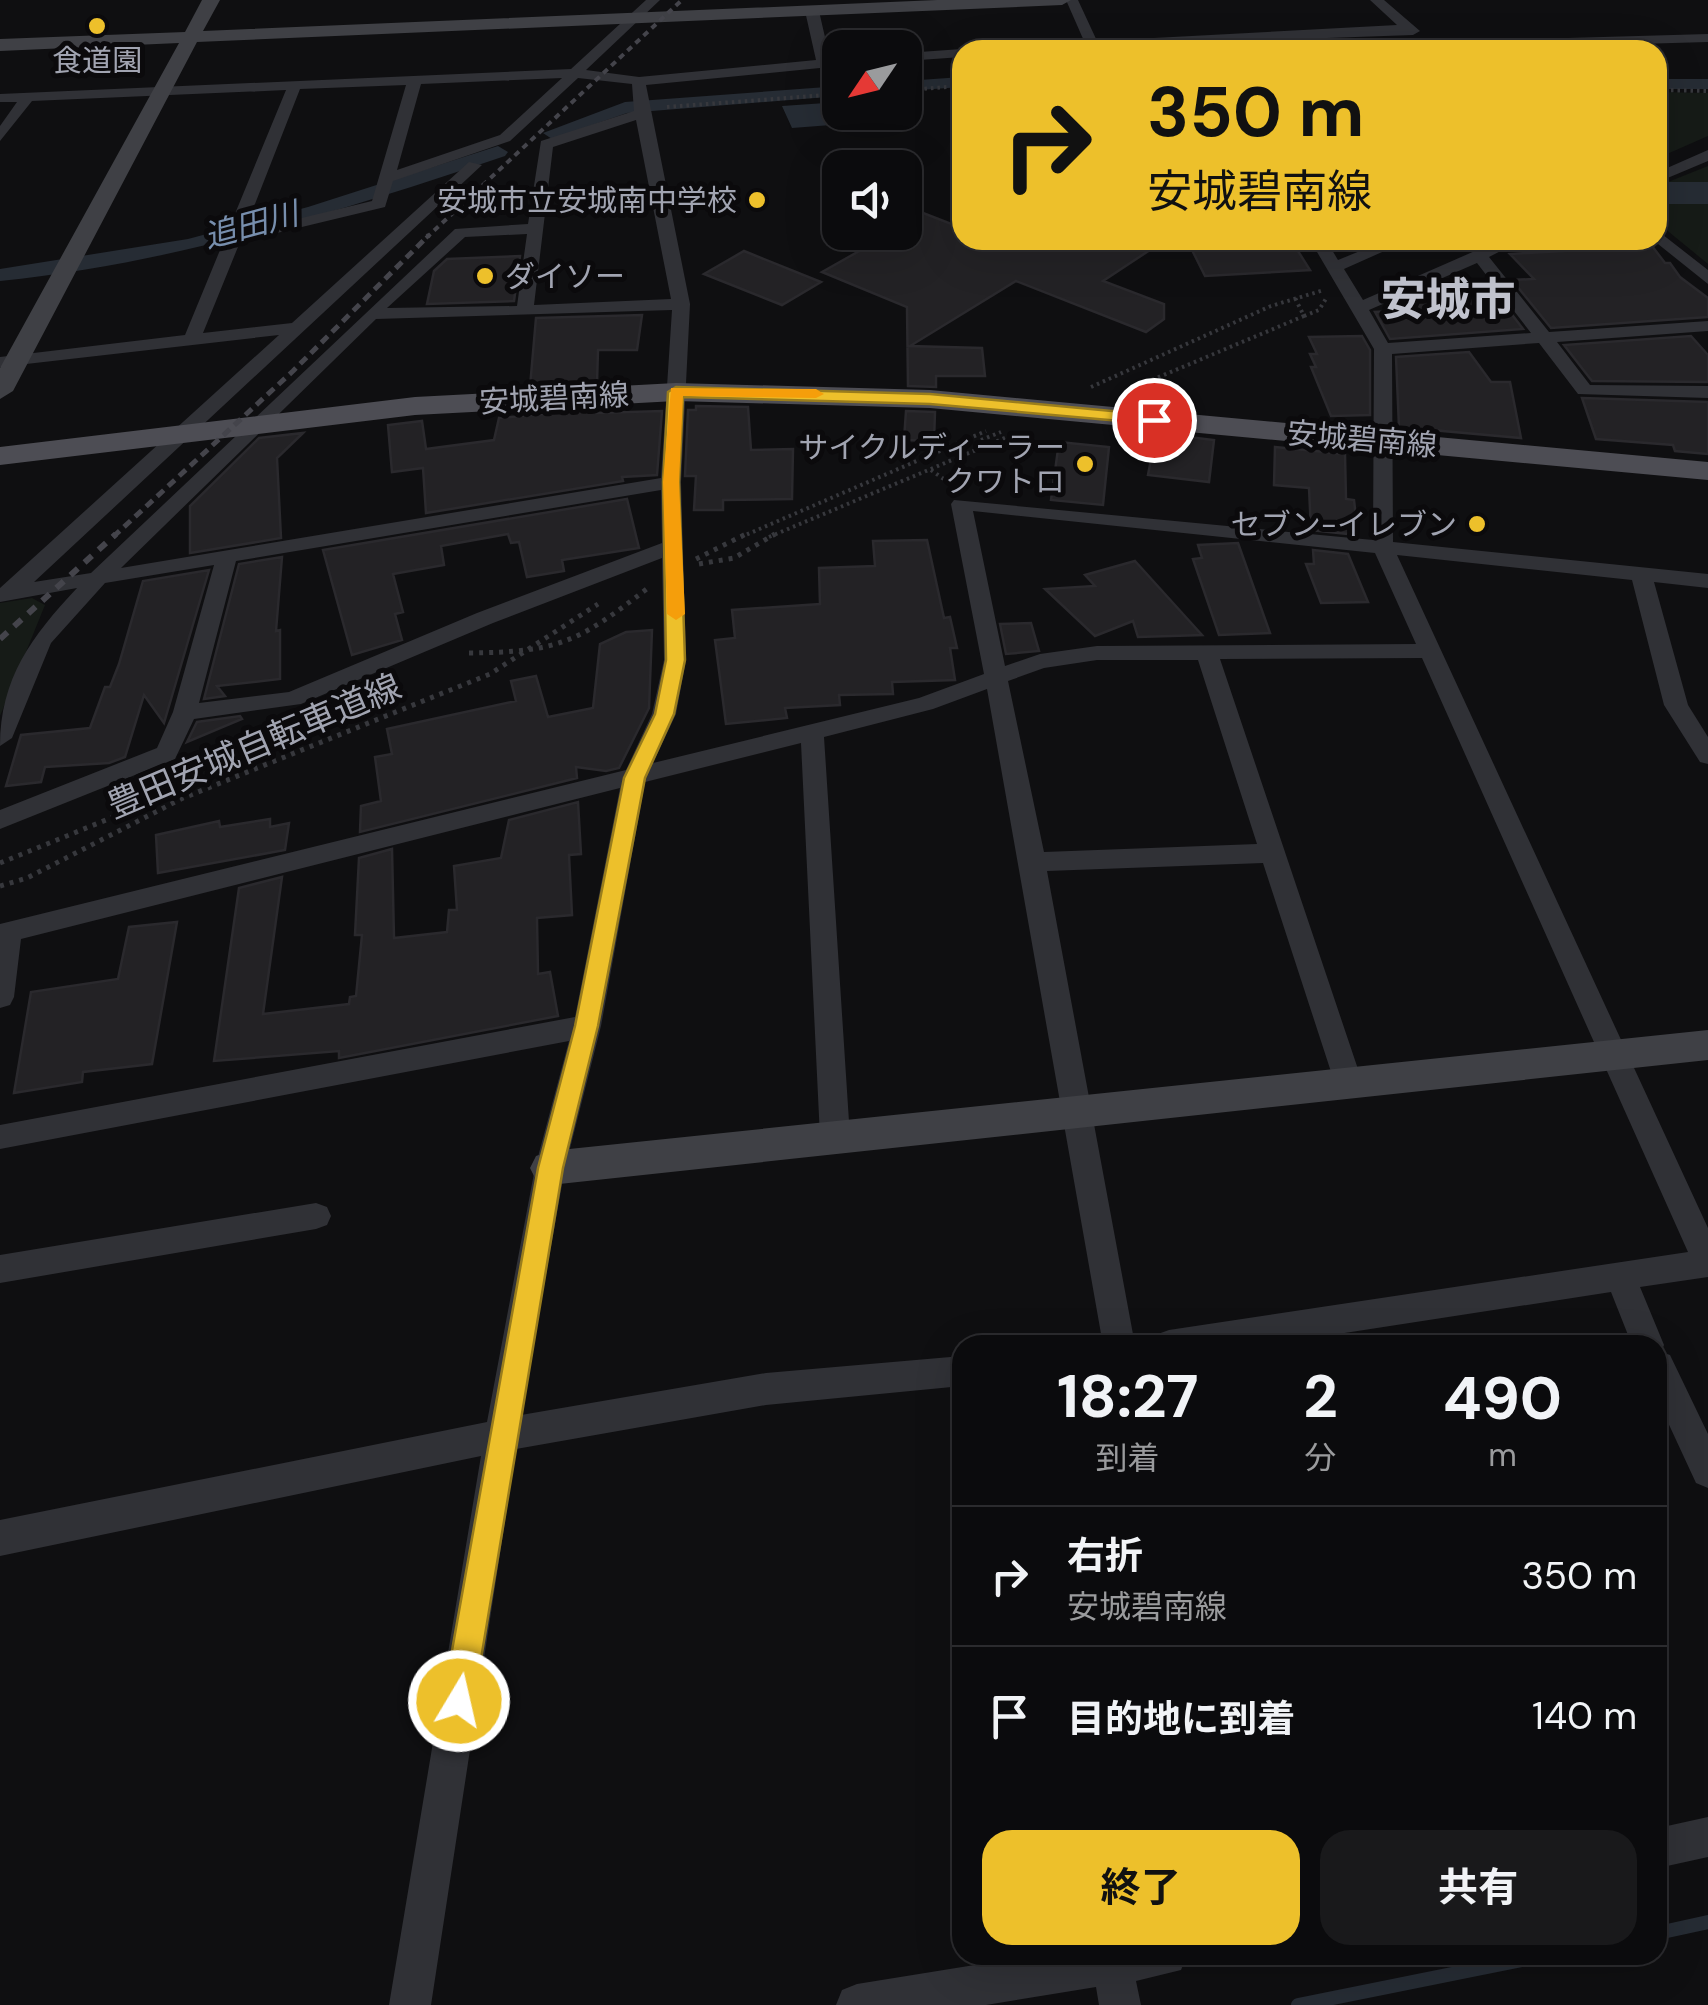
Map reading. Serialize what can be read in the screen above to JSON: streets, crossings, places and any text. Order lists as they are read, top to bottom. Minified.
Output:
{"streets":{"main road":["安城碧南線"],"path":["豊田安城自転車道線"]},"crossings":[["安城碧南線","豊田安城自転車道線"]],"districts":["安城市"],"water":["追田川"],"places":["食道園","安城市立安城南中学校","ダイソー","サイクルディーラー クワトロ","セブン-イレブン"],"north":"bottom left","page":{"turn":["350 m","安城碧南線"],"eta":["18:27","到着","2","分","490","m"],"list":[{"name":"右折","note":"安城碧南線","value":"350 m"},{"name":"目的地に到着","value":"140 m"}],"buttons":["終了","共有"]}}
